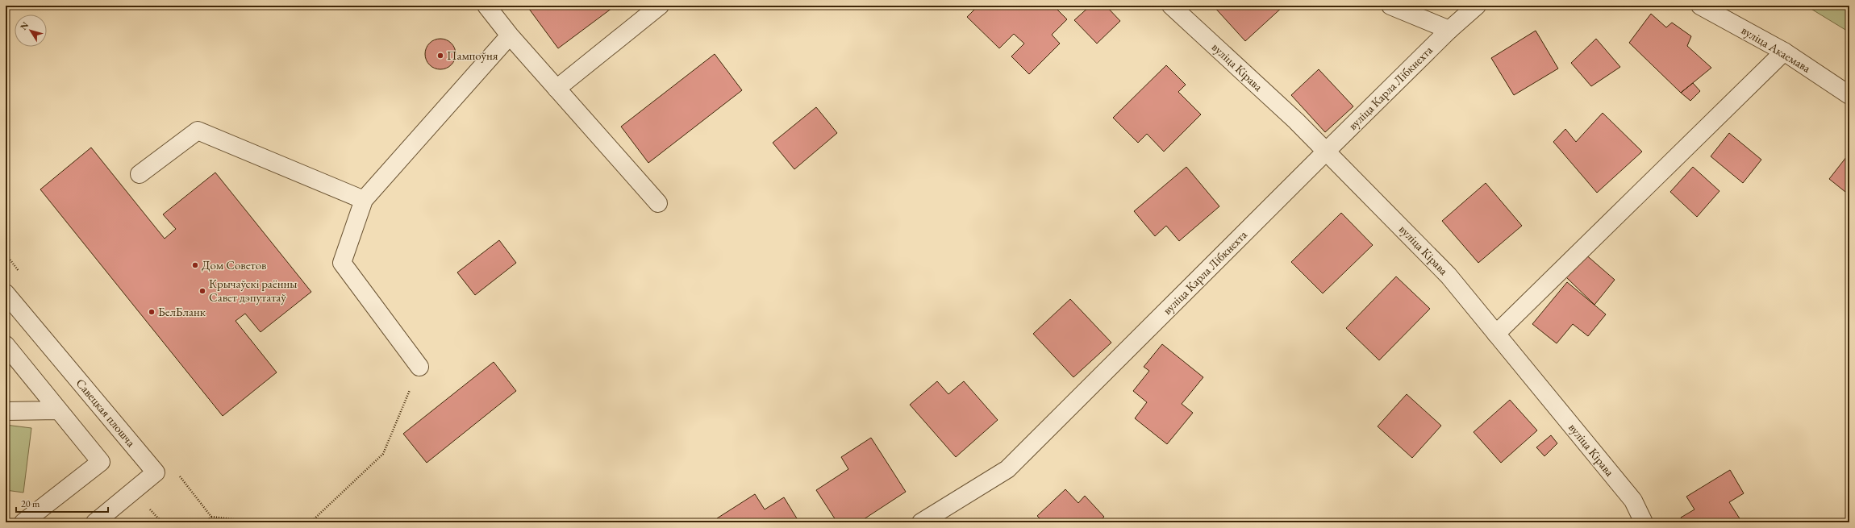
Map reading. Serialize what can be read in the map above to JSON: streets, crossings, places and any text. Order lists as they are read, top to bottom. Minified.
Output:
{"streets":{"street":["вуліца Акаемава","вуліца Кірава","вуліца Карла Лібкнехта","Савецкая плошча"]},"crossings":[["вуліца Кірава","вуліца Карла Лібкнехта"]],"places":["Пампоўня","Дом Советов","Крычаўскі раённы Савет дэпутатаў","БелБланк"],"scale_bar":"20 m","north":"top left"}
